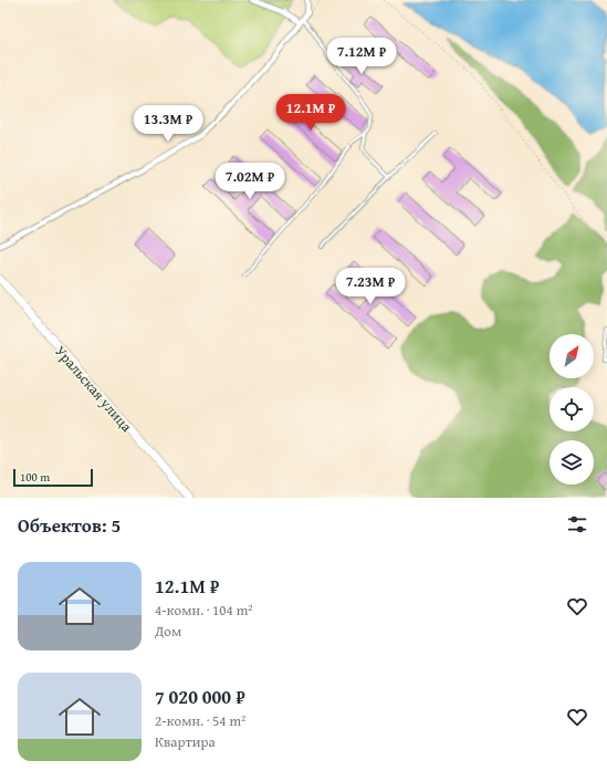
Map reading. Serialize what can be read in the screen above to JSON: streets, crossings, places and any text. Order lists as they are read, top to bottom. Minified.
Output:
{"streets":{"main road":["Уральская улица"]},"scale_bar":"100 m","north":"top right","page":{"price":["7.12M ₽","12.1M ₽","13.3M ₽","7.02M ₽","7.23M ₽"],"scale":"100 m","heading":"Объектов: 5","list":[{"name":"12.1M ₽","note":"4-комн. · 104 m² · Дом"},{"name":"7 020 000 ₽","note":"2-комн. · 54 m² · Квартира"}]}}
